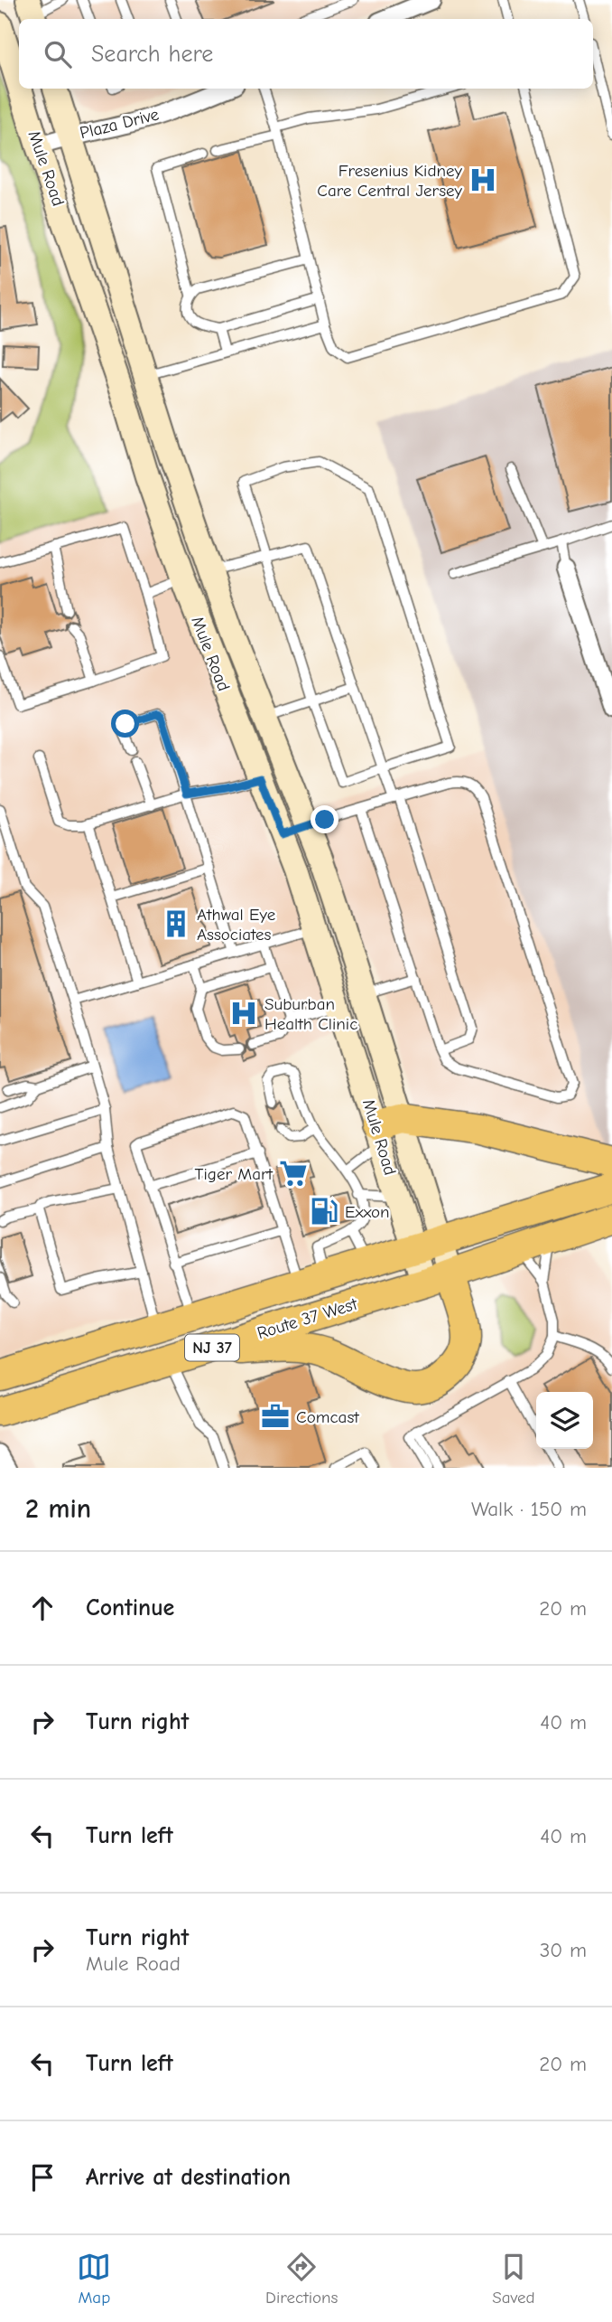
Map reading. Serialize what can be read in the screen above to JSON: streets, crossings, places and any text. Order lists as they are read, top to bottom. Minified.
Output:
{"streets":{"highway":["Route 37 West","NJ 37"],"main road":["Mule Road"],"street":["Plaza Drive"]},"crossings":[["Plaza Drive","Mule Road"],["Mule Road","Route 37 West"]],"places":{"hospital":["Fresenius Kidney Care Central Jersey","Suburban Health Clinic"],"building":["Athwal Eye Associates"],"supermarket":["Tiger Mart"],"fuel station":["Exxon"],"office":["Comcast"]},"page":{"search":"Search here","heading":["2 min","Walk · 150 m"],"list":[["Continue","20 m"],["Turn right","40 m"],["Turn left","40 m"],["Turn right","Mule Road","30 m"],["Turn left","20 m"],"Arrive at destination"],"nav":["Map","Directions","Saved"]}}
